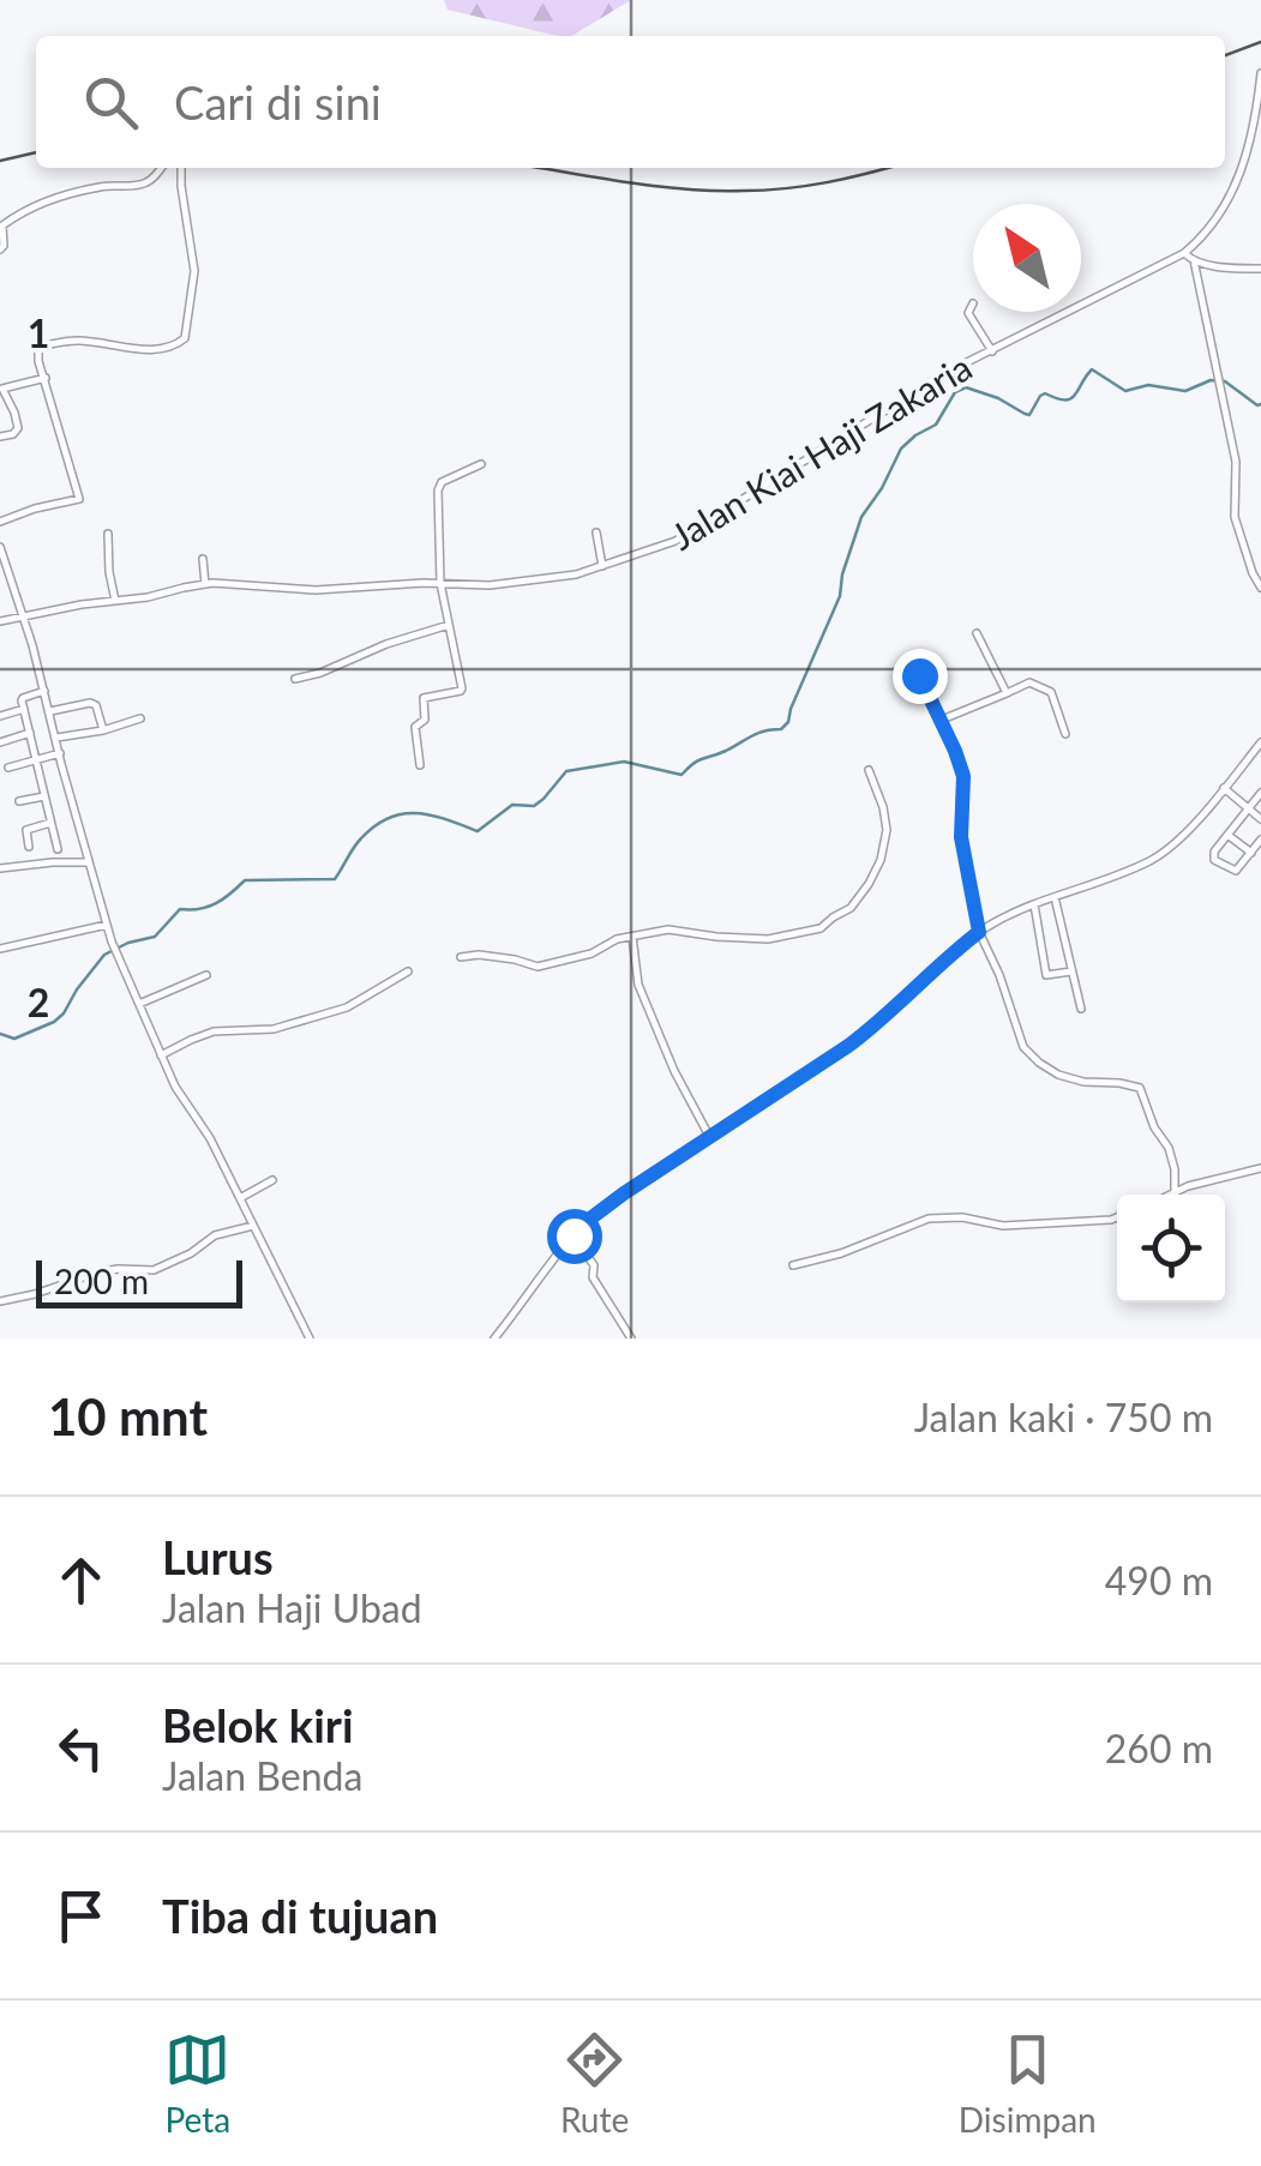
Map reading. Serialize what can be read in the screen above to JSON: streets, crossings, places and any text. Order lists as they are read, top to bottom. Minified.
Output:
{"streets":{"street":["Jalan Kiai Haji Zakaria"]},"scale_bar":"200 m","north":"top left","page":{"search":"Cari di sini","scale":"200 m","heading":["10 mnt","Jalan kaki · 750 m"],"list":[["Lurus","Jalan Haji Ubad","490 m"],["Belok kiri","Jalan Benda","260 m"],"Tiba di tujuan"],"nav":["Peta","Rute","Disimpan"]},"grid":{"rows":["1","2"]}}
